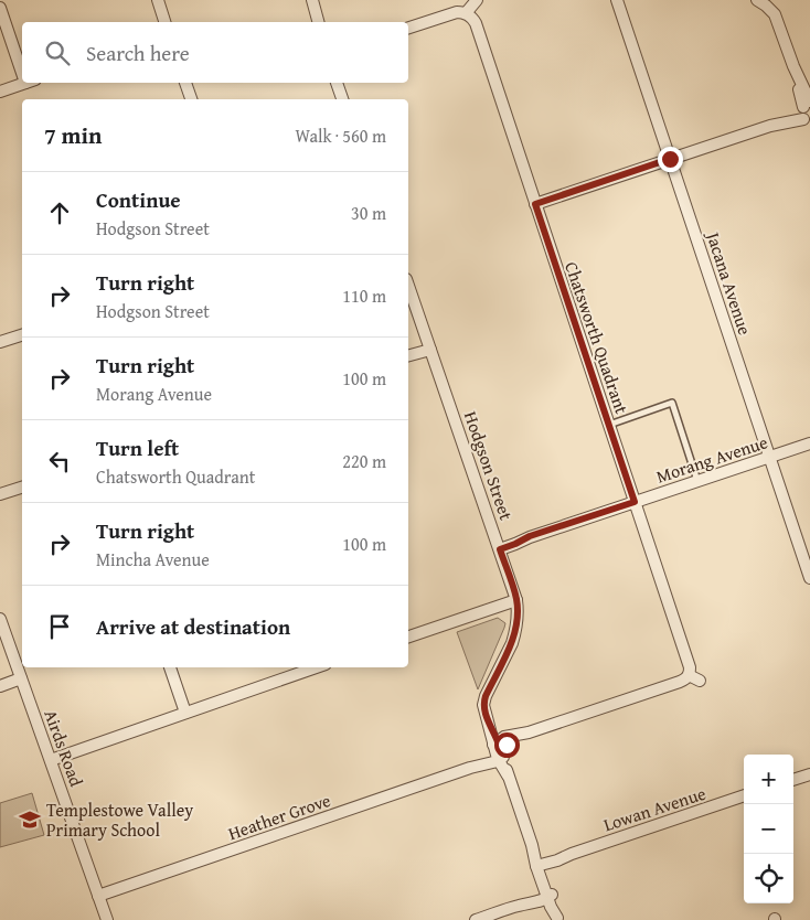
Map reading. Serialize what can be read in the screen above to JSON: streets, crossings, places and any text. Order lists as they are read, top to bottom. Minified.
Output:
{"streets":{"street":["Jacana Avenue","Chatsworth Quadrant","Morang Avenue","Hodgson Street","Airds Road","Lowan Avenue","Heather Grove"]},"crossings":[["Jacana Avenue","Morang Avenue"],["Chatsworth Quadrant","Morang Avenue"],["Morang Avenue","Hodgson Street"],["Hodgson Street","Lowan Avenue"],["Hodgson Street","Heather Grove"],["Airds Road","Heather Grove"]],"places":{"school or university":["Templestowe Valley Primary School"]},"page":{"search":"Search here","heading":["7 min","Walk · 560 m"],"list":[["Continue","Hodgson Street","30 m"],["Turn right","Hodgson Street","110 m"],["Turn right","Morang Avenue","100 m"],["Turn left","Chatsworth Quadrant","220 m"],["Turn right","Mincha Avenue","100 m"],"Arrive at destination"],"map_buttons":["+","−"]}}
